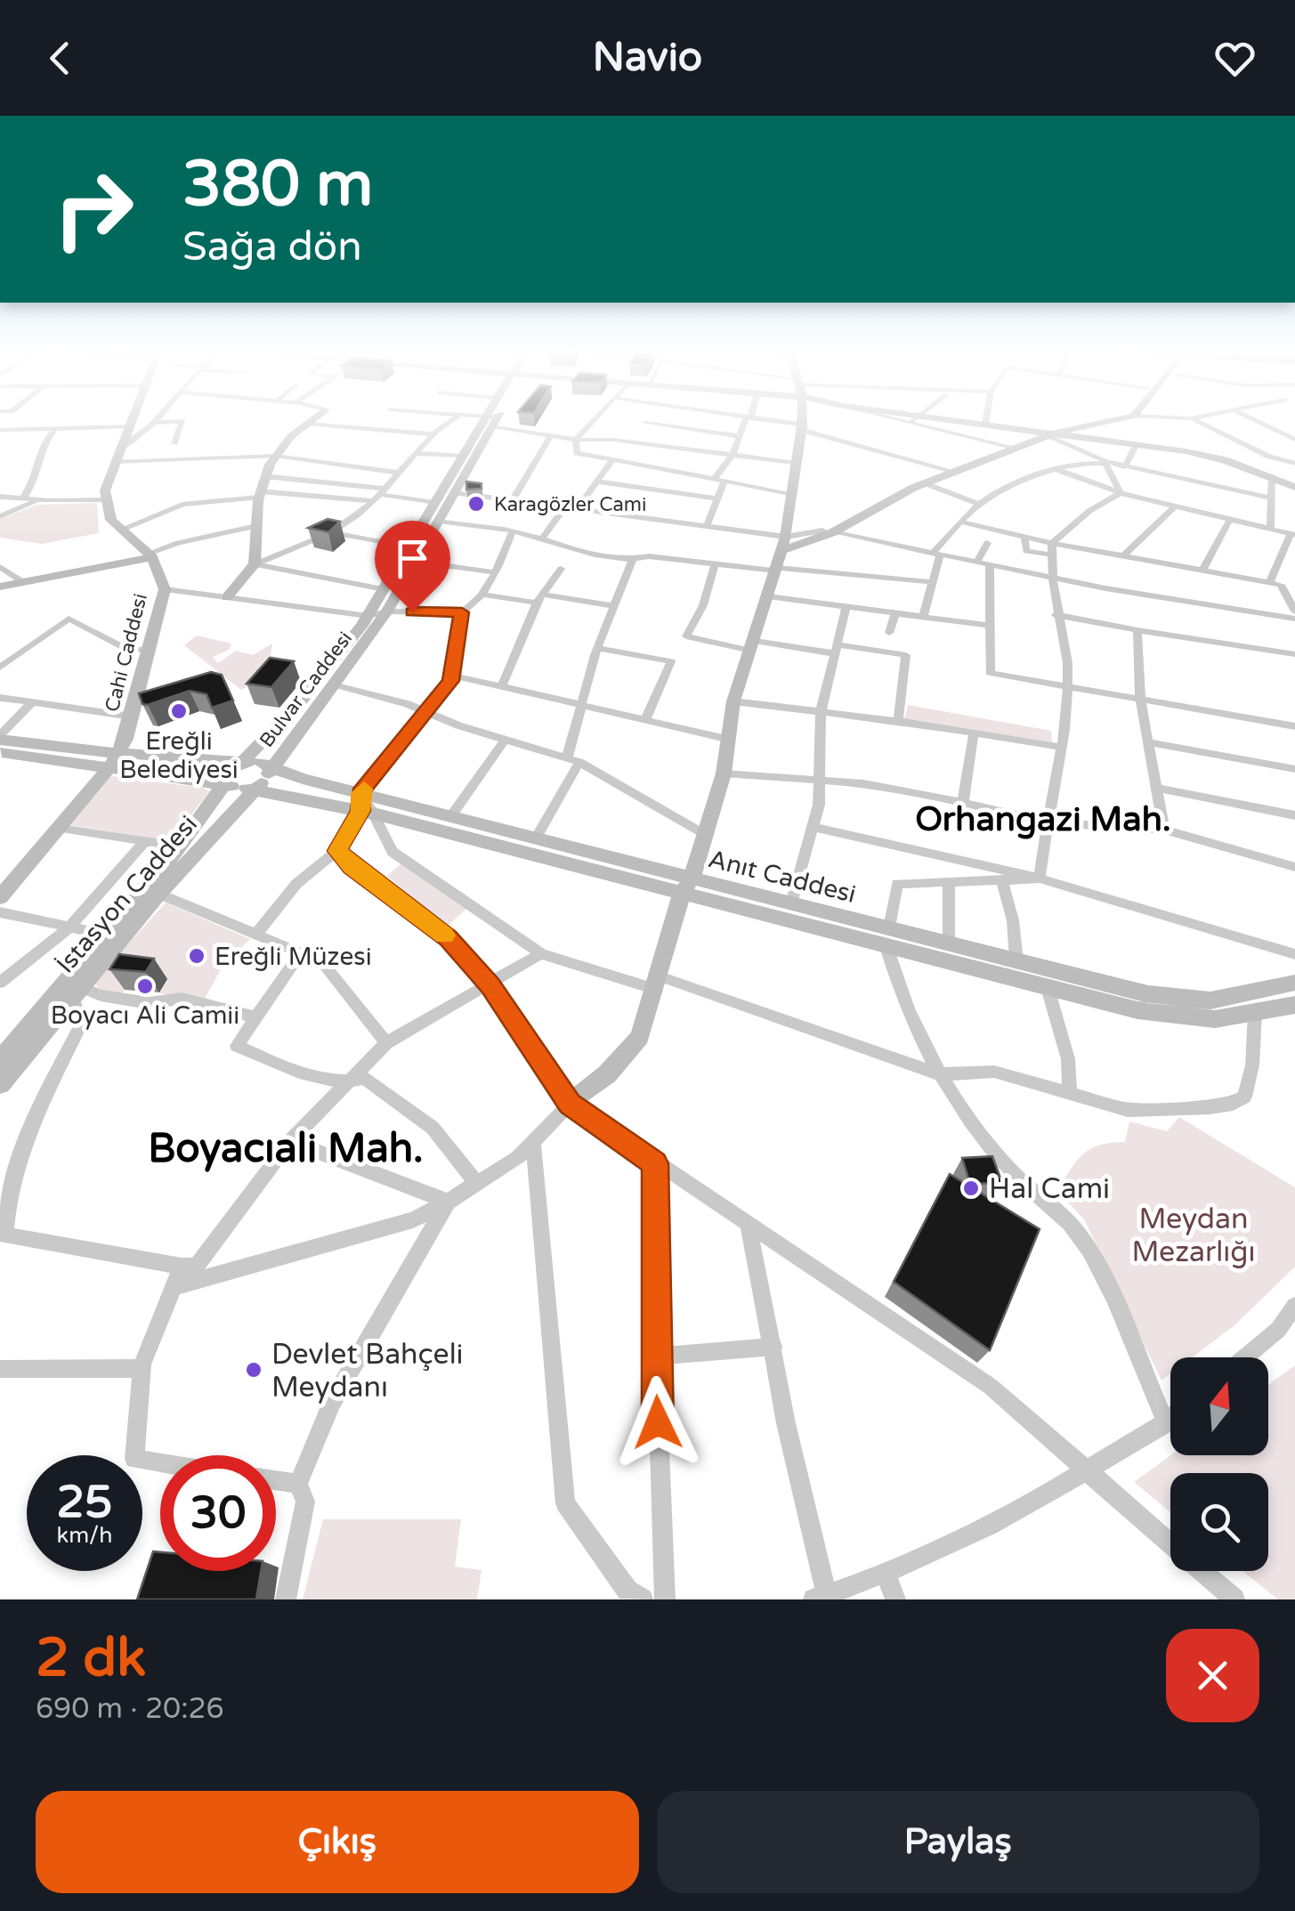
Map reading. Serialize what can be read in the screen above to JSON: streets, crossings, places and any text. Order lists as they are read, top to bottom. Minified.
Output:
{"streets":{"main road":["Cahi Caddesi","Bulvar Caddesi","Anıt Caddesi","İstasyon Caddesi"]},"crossings":[["Cahi Caddesi","Anıt Caddesi"],["Bulvar Caddesi","Anıt Caddesi"],["Bulvar Caddesi","İstasyon Caddesi"],["Anıt Caddesi","İstasyon Caddesi"]],"districts":["Orhangazi Mah.","Boyacıali Mah."],"parks":["Meydan Mezarlığı"],"places":["Karagözler Cami","Ereğli Belediyesi","Ereğli Müzesi","Boyacı Ali Camii","Hal Cami","Devlet Bahçeli Meydanı"],"north":"top","page":{"header":"Navio","turn":["380 m","Sağa dön"],"speed":"25 km/h","limit":"30","heading":["2 dk","690 m · 20:26"],"buttons":["Çıkış","Paylaş"]}}
